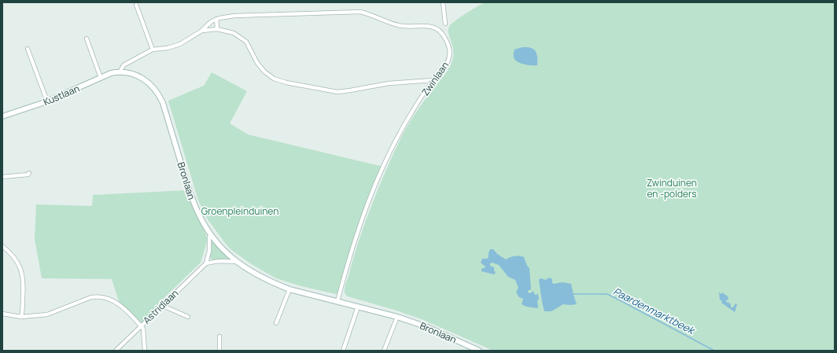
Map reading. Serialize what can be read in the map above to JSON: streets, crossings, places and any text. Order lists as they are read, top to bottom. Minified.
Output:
{"streets":{"street":["Zwinlaan","Kustlaan","Bronlaan","Astridlaan"]},"crossings":[["Zwinlaan","Kustlaan"],["Zwinlaan","Bronlaan"],["Kustlaan","Bronlaan"]],"water":["Paardenmarktbeek"],"parks":["Zwinduinen en -polders","Groenpleinduinen"]}
